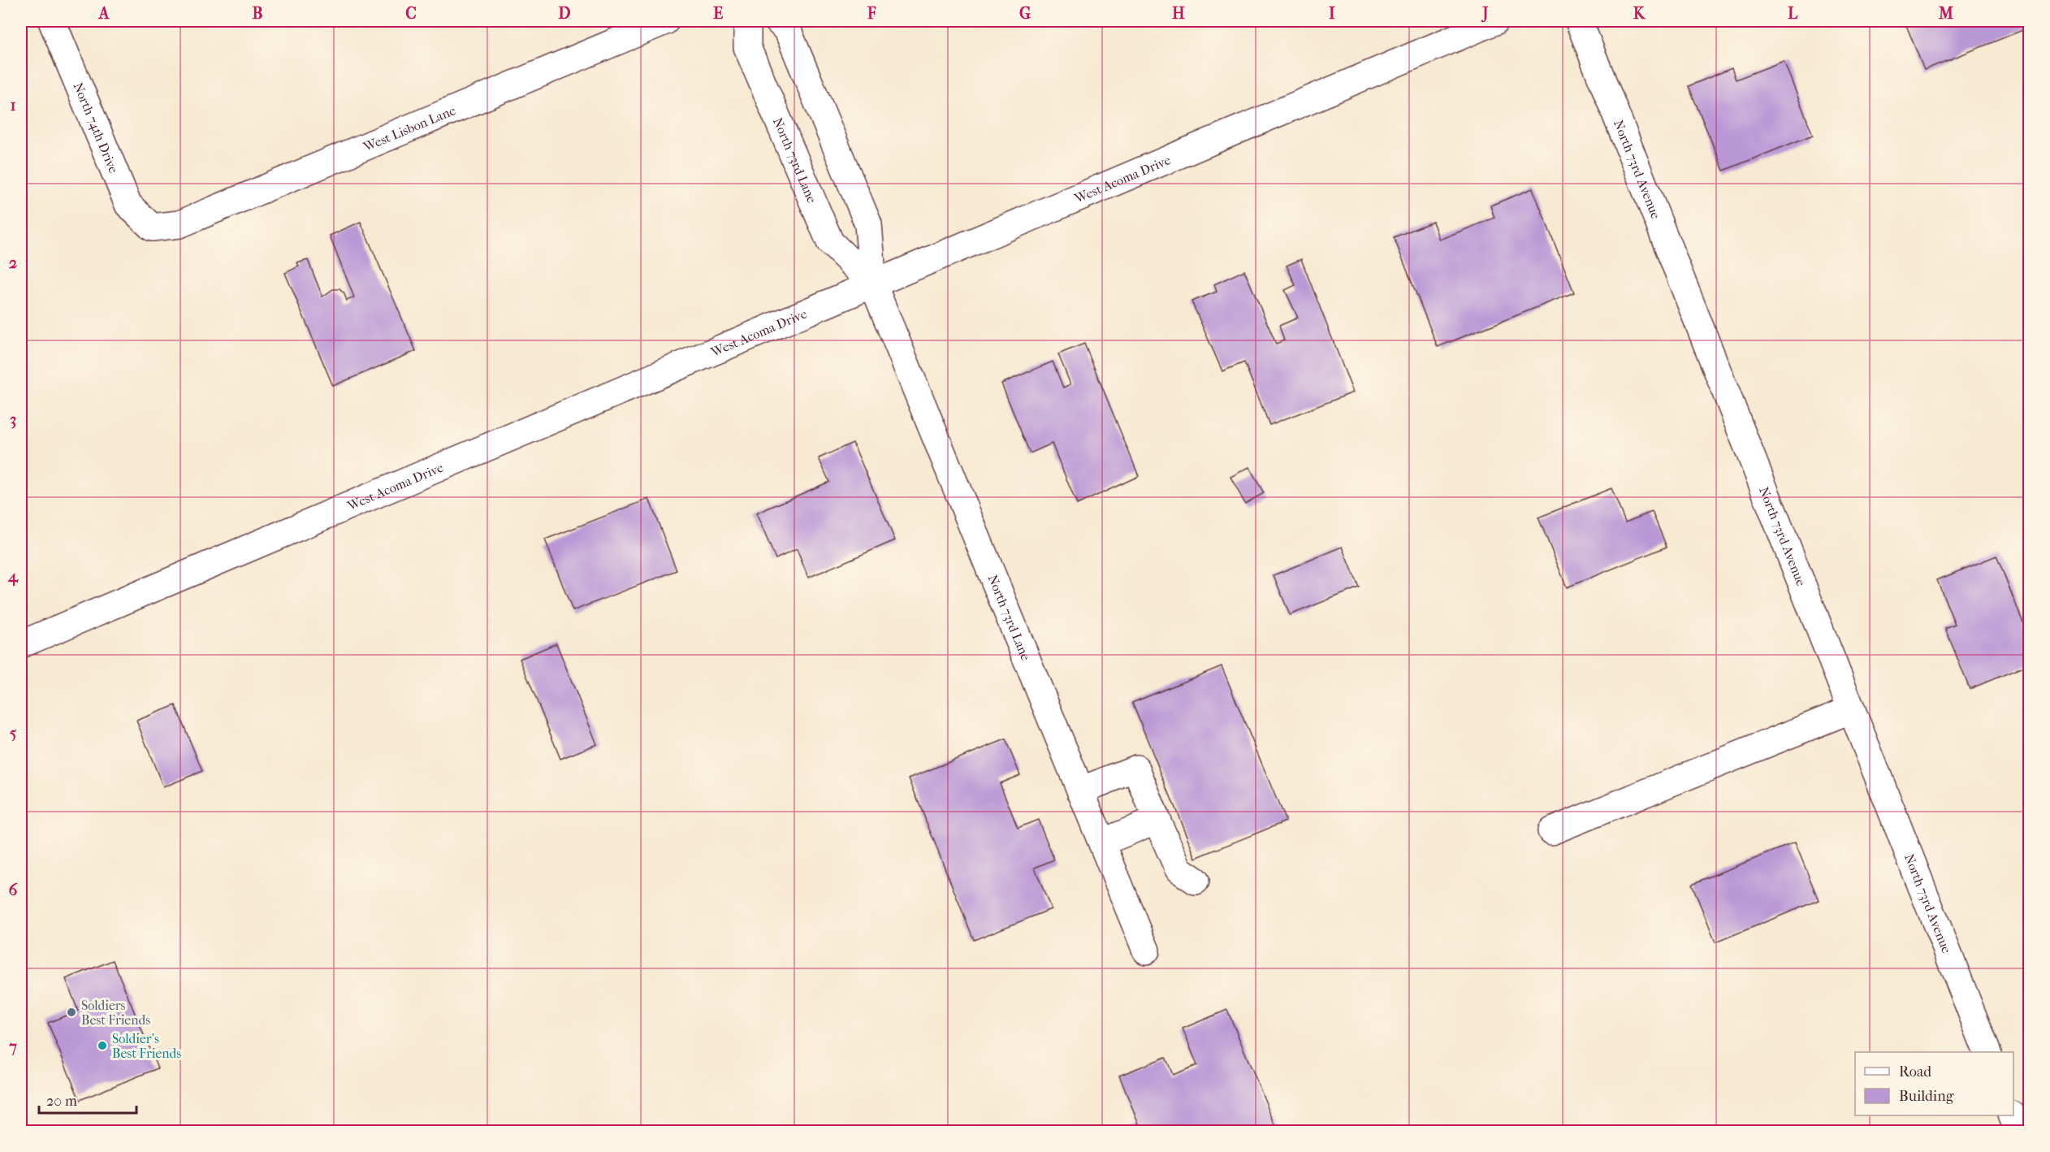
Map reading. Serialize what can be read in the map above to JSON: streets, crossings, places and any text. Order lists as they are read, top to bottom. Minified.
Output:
{"streets":{"street":["North 74th Drive","West Lisbon Lane","North 73rd Lane","North 73rd Avenue","West Acoma Drive"]},"crossings":[["North 74th Drive","West Lisbon Lane"],["North 73rd Lane","West Acoma Drive"]],"places":["Soldiers Best Friends","Soldier's Best Friends"],"legend":["Road","Building"],"scale_bar":"20 m","grid":{"columns":["A","B","C","D","E","F","G","H","I","J","K","L","M"],"rows":["1","2","3","4","5","6","7"]}}
